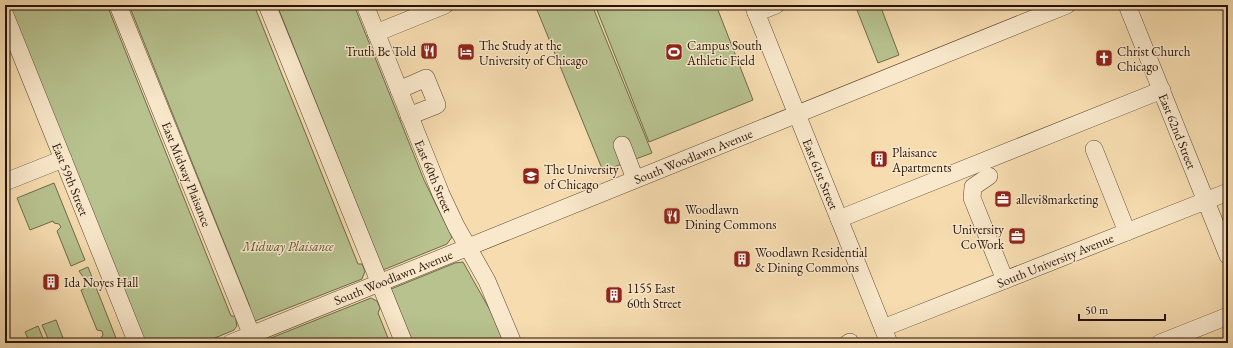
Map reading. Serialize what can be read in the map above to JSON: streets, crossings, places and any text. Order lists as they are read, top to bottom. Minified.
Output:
{"streets":{"street":["East 62nd Street","South Woodlawn Avenue","East Midway Plaisance","East 61st Street","East 60th Street","East 59th Street","South University Avenue"]},"crossings":[["East 62nd Street","South University Avenue"],["South Woodlawn Avenue","East Midway Plaisance"],["South Woodlawn Avenue","East 61st Street"],["South Woodlawn Avenue","East 60th Street"],["East 61st Street","South University Avenue"]],"parks":["Midway Plaisance"],"places":{"restaurant":["Truth Be Told","Woodlawn Dining Commons"],"hotel":["The Study at the University of Chicago"],"sports":["Campus South Athletic Field"],"church":["Christ Church Chicago"],"building":["Plaisance Apartments","Woodlawn Residential & Dining Commons","Ida Noyes Hall","1155 East 60th Street"],"school or university":["The University of Chicago"],"office":["allevi8marketing","University CoWork"]},"scale_bar":"50 m"}
